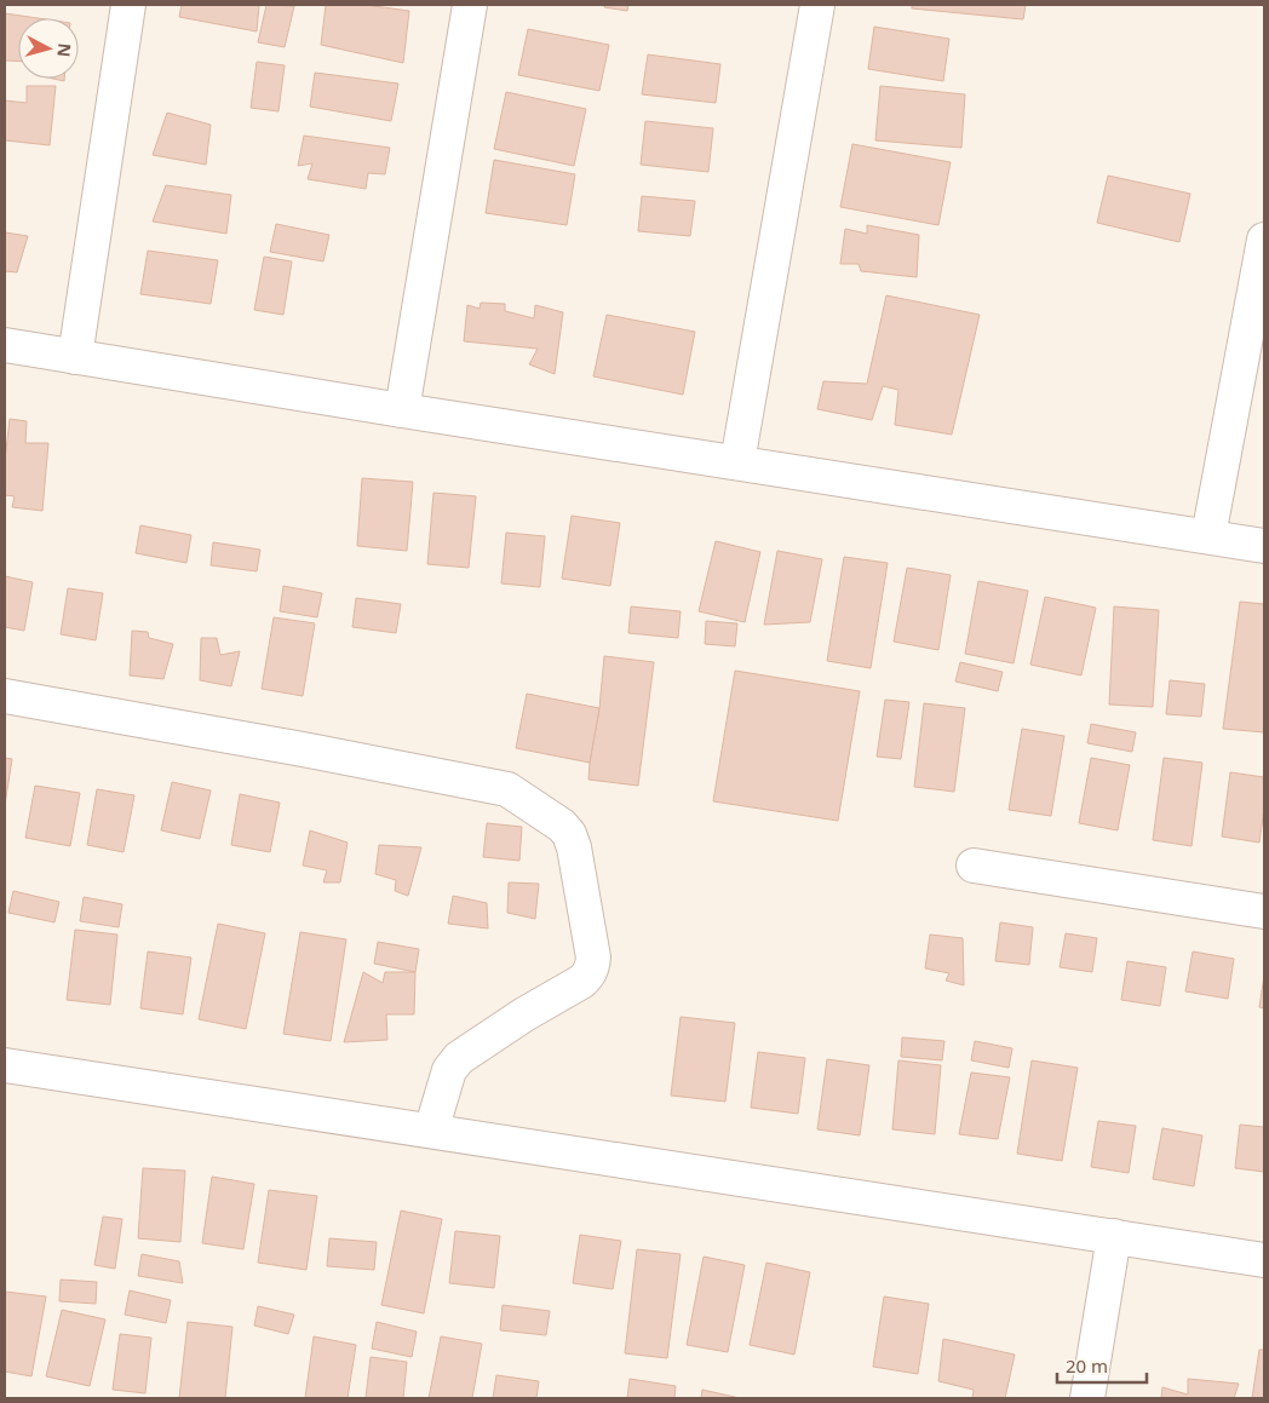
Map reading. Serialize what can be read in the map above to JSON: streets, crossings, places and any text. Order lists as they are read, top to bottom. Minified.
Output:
{"scale_bar":"20 m","north":"right"}
